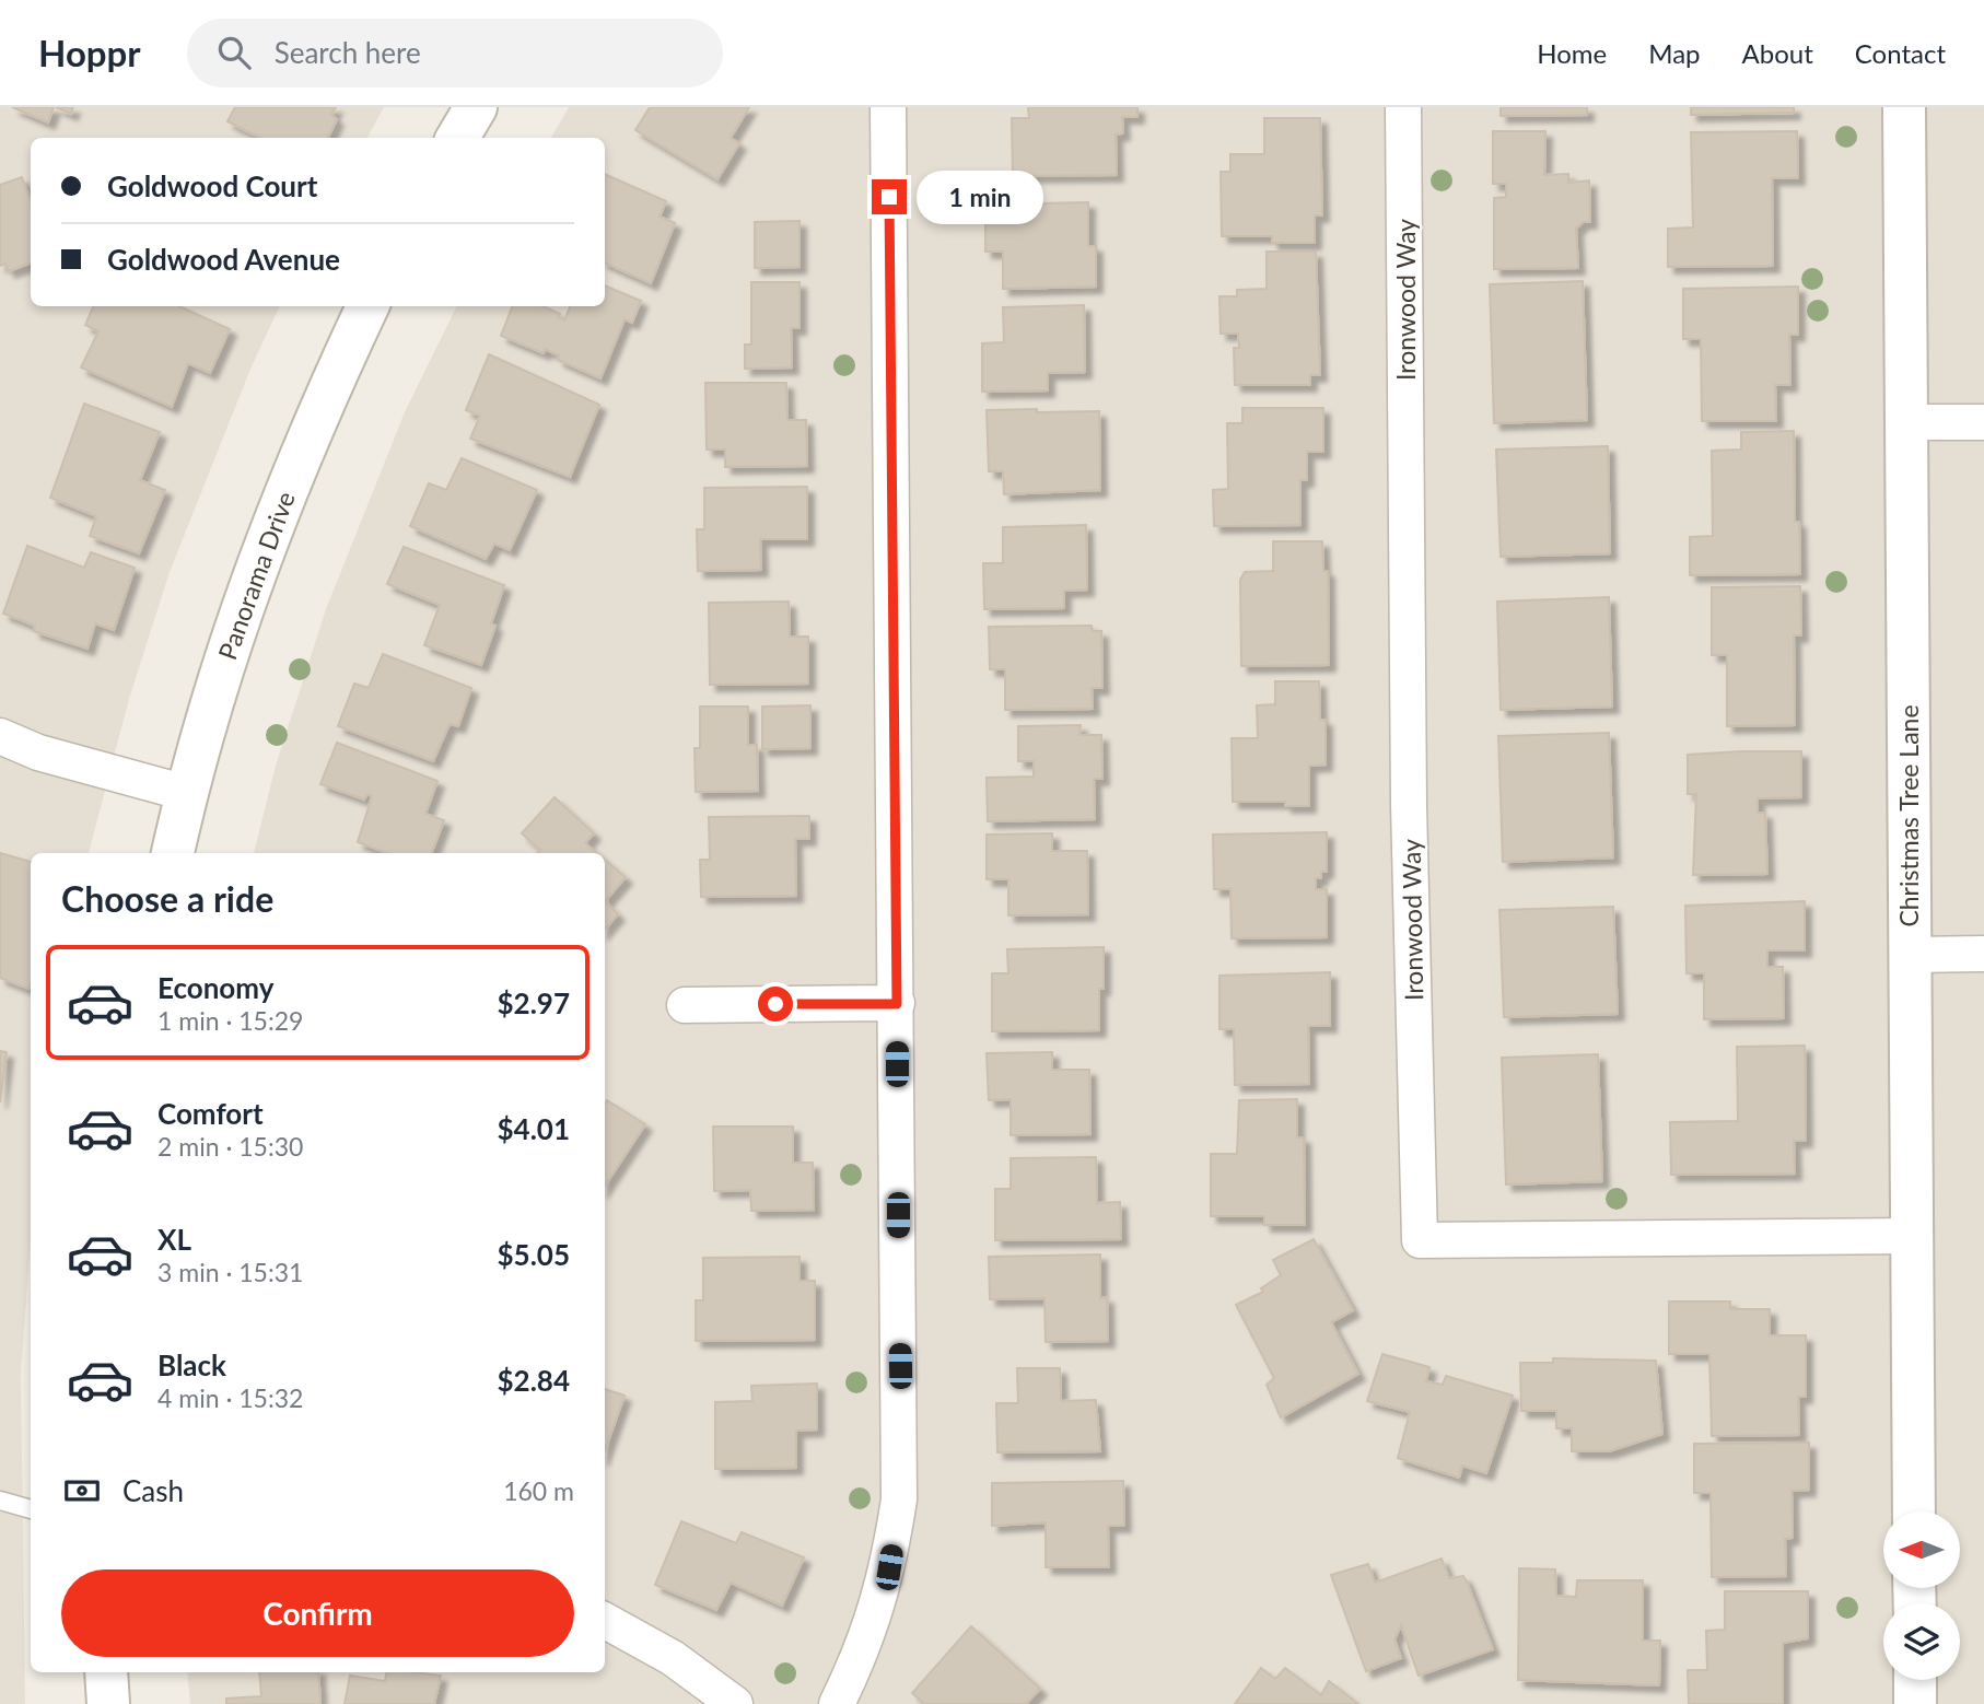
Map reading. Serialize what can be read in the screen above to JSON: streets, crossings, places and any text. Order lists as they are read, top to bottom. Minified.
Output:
{"streets":{"street":["Ironwood Way","Panorama Drive","Christmas Tree Lane"]},"crossings":[["Ironwood Way","Christmas Tree Lane"]],"north":"left","page":{"header":"Hoppr","search":"Search here","nav":["Home","Map","About","Contact"],"banner":["Goldwood Court","Goldwood Avenue"],"bubble":"1 min","heading":"Choose a ride","list":[{"name":"Economy","note":"1 min · 15:29","value":"$2.97"},{"name":"Comfort","note":"2 min · 15:30","value":"$4.01"},{"name":"XL","note":"3 min · 15:31","value":"$5.05"},{"name":"Black","note":"4 min · 15:32","value":"$2.84"}],"pay":["Cash","160 m"],"buttons":"Confirm"}}
